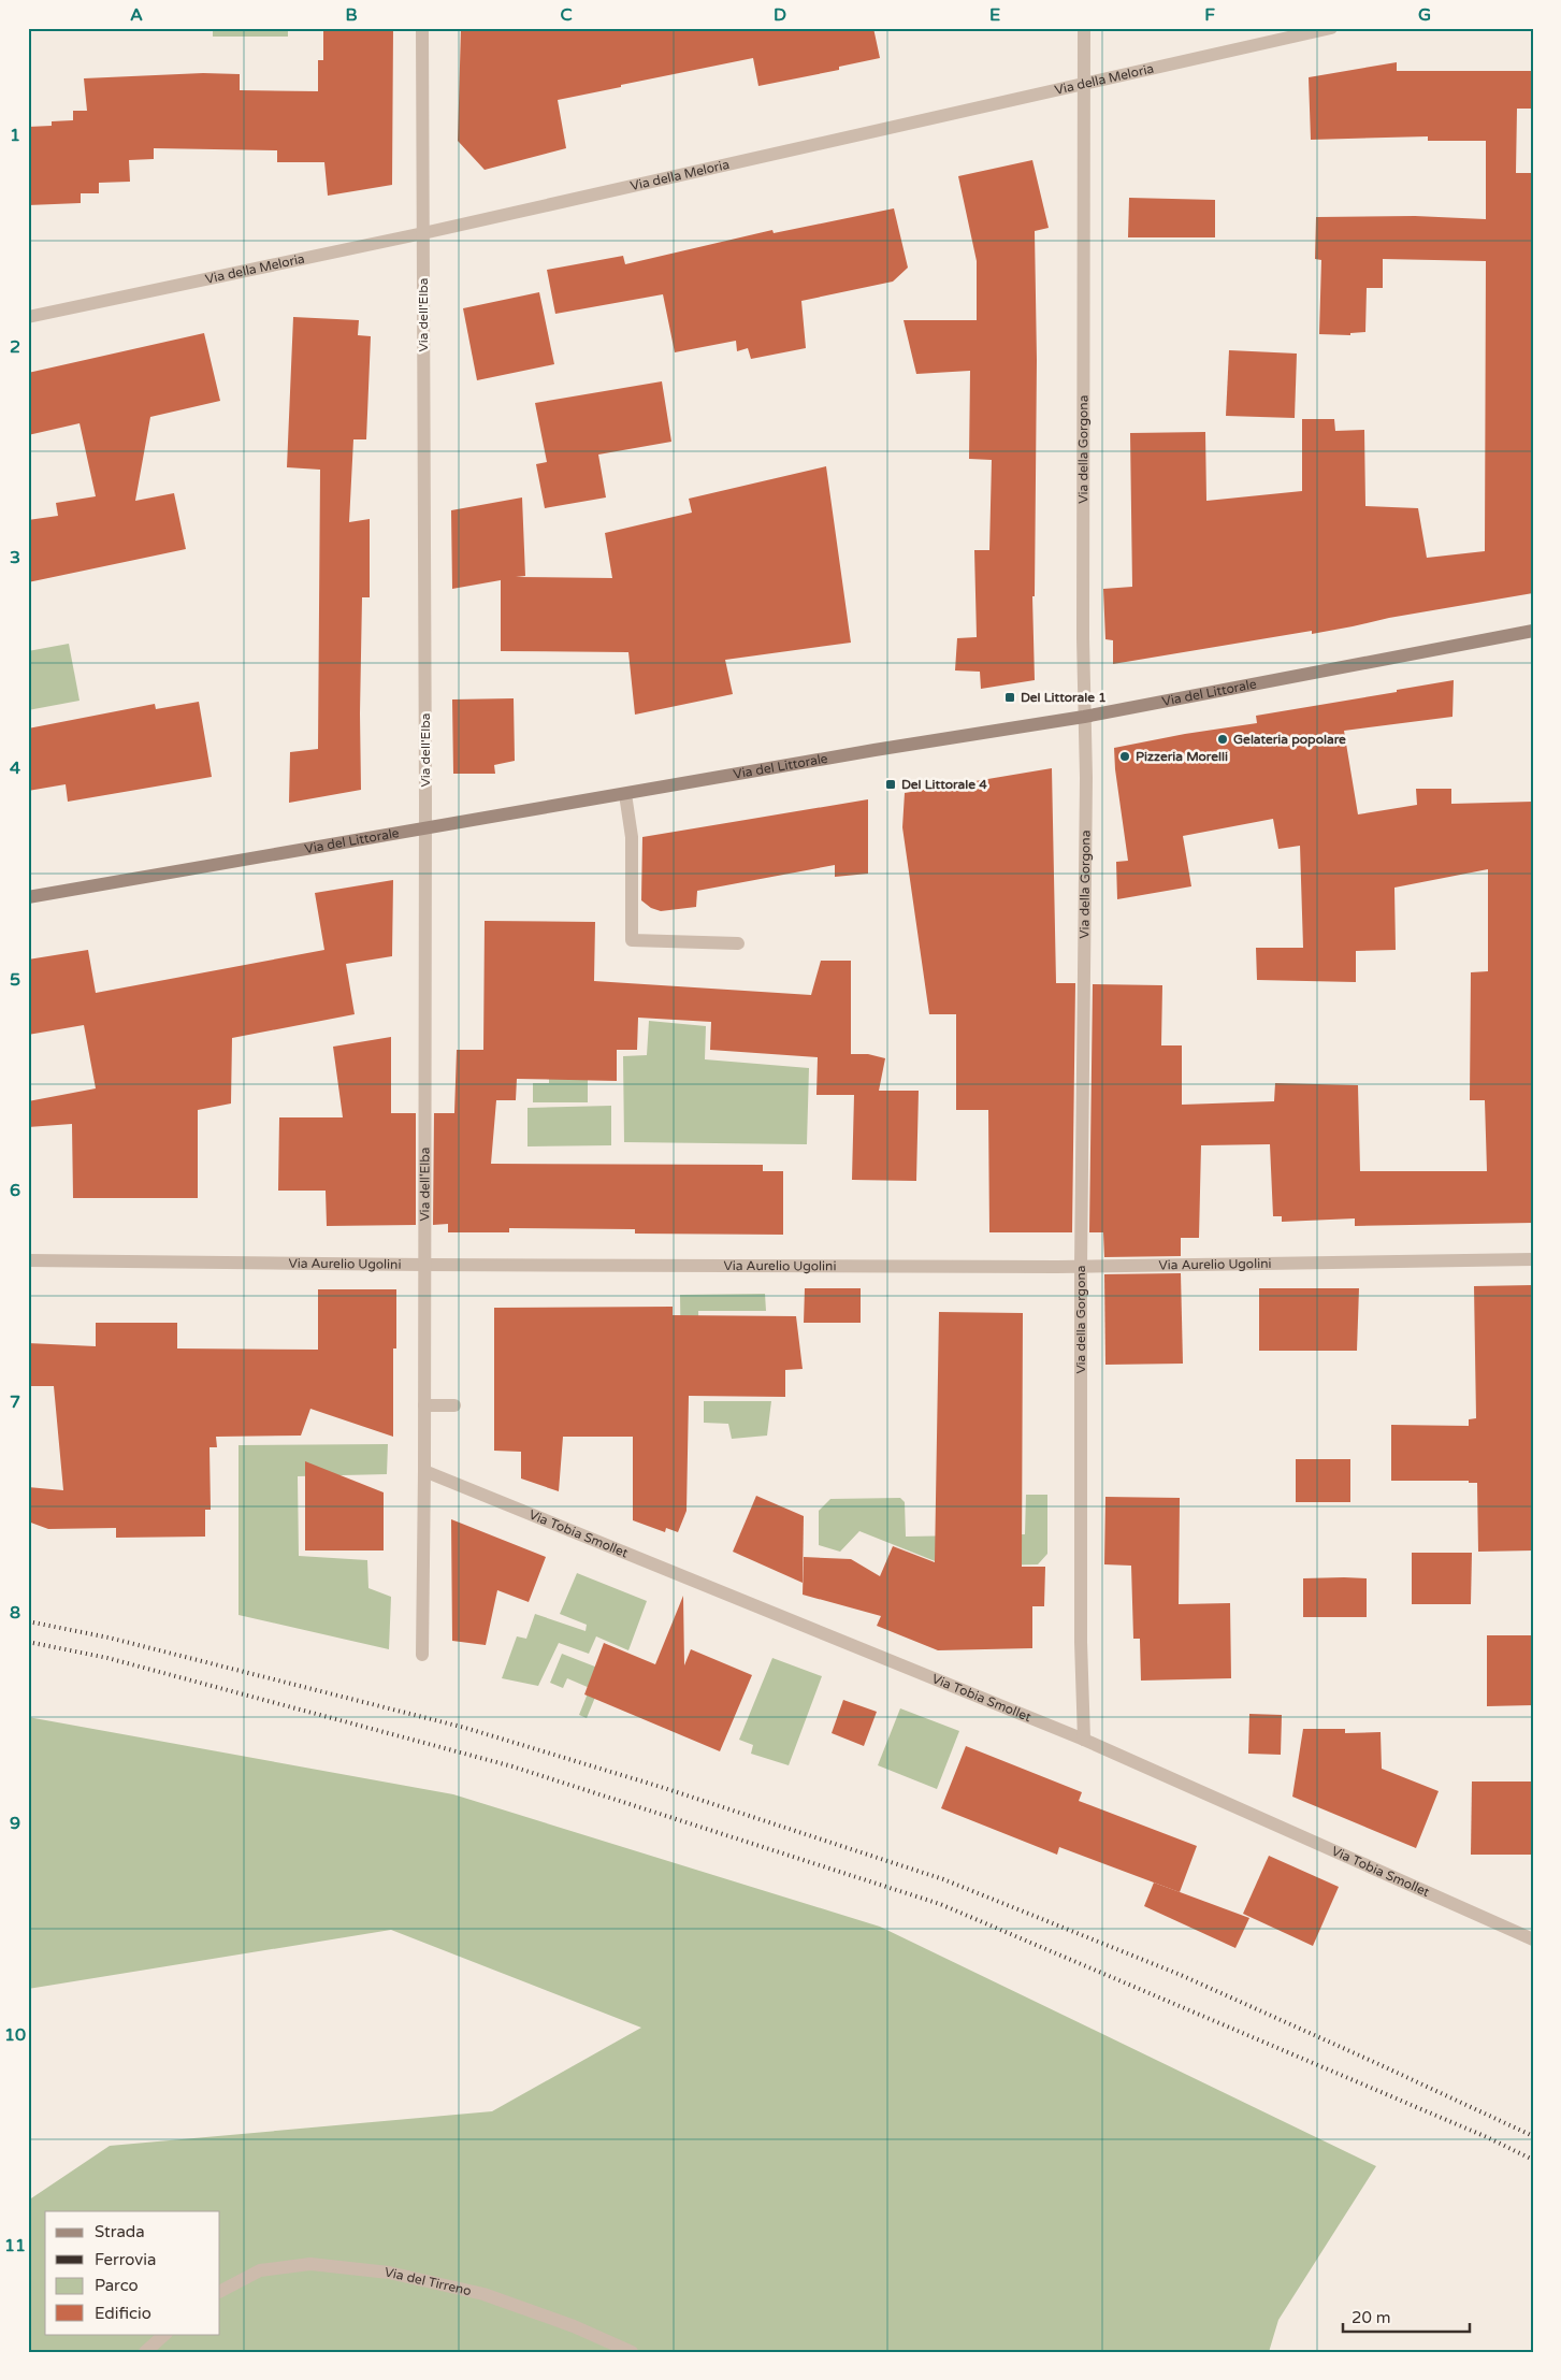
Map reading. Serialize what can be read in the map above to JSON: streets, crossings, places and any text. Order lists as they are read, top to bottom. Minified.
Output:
{"streets":{"main road":["Via del Littorale"],"street":["Via della Meloria","Via dell'Elba","Via della Gorgona","Via Aurelio Ugolini","Via Tobia Smollet","Via del Tirreno"]},"crossings":[["Via della Meloria","Via dell'Elba"],["Via della Meloria","Via della Gorgona"],["Via dell'Elba","Via del Littorale"],["Via dell'Elba","Via Aurelio Ugolini"],["Via dell'Elba","Via Tobia Smollet"],["Via della Gorgona","Via del Littorale"],["Via della Gorgona","Via Aurelio Ugolini"],["Via della Gorgona","Via Tobia Smollet"]],"places":{"transit":["Del Littorale 1","Del Littorale 4"],"other":["Gelateria popolare","Pizzeria Morelli"]},"legend":["Strada","Ferrovia","Parco","Edificio"],"scale_bar":"20 m","grid":{"columns":["A","B","C","D","E","F","G"],"rows":["1","2","3","4","5","6","7","8","9","10","11"]}}
